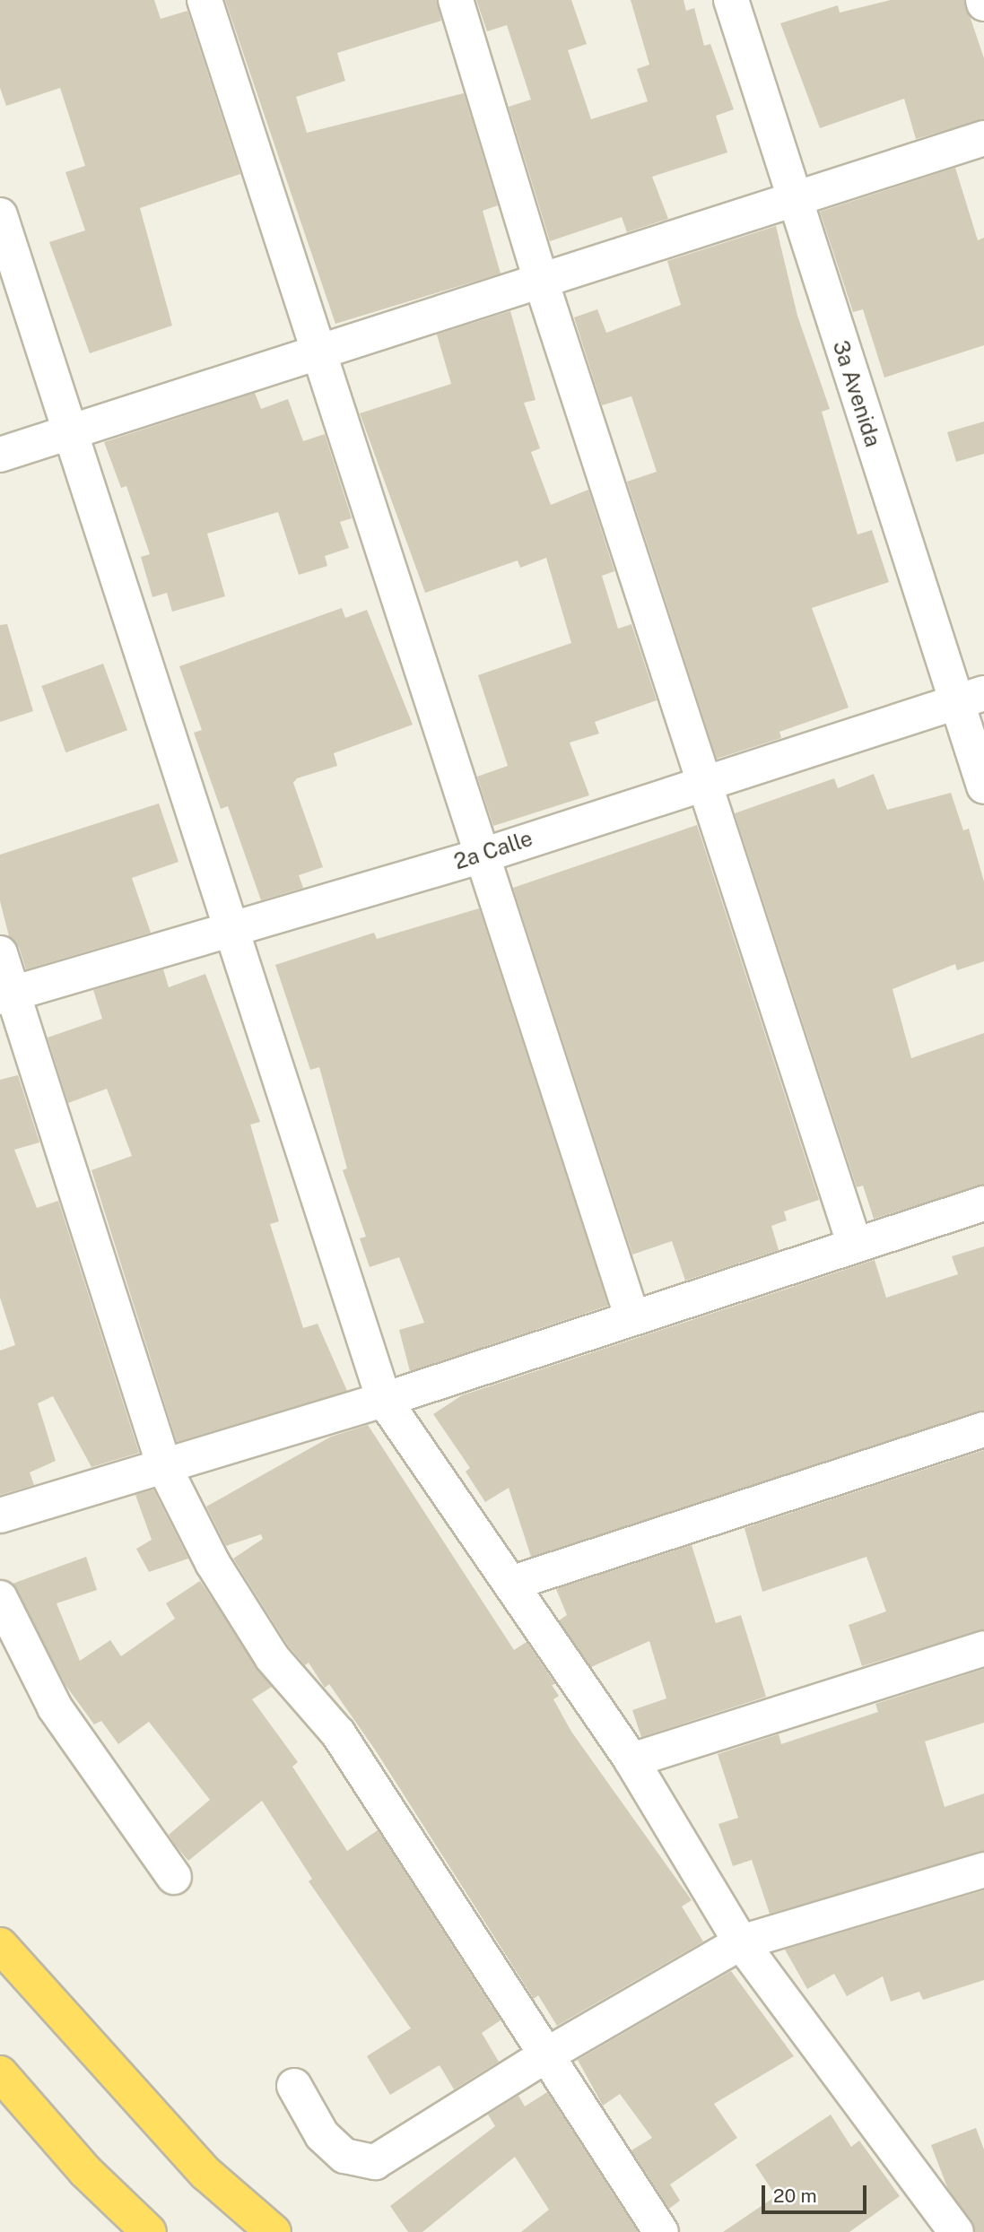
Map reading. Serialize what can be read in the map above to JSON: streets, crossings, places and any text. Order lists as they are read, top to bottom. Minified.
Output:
{"streets":{"street":["3a Avenida","2a Calle"]},"crossings":[["3a Avenida","2a Calle"]],"scale_bar":"20 m"}
